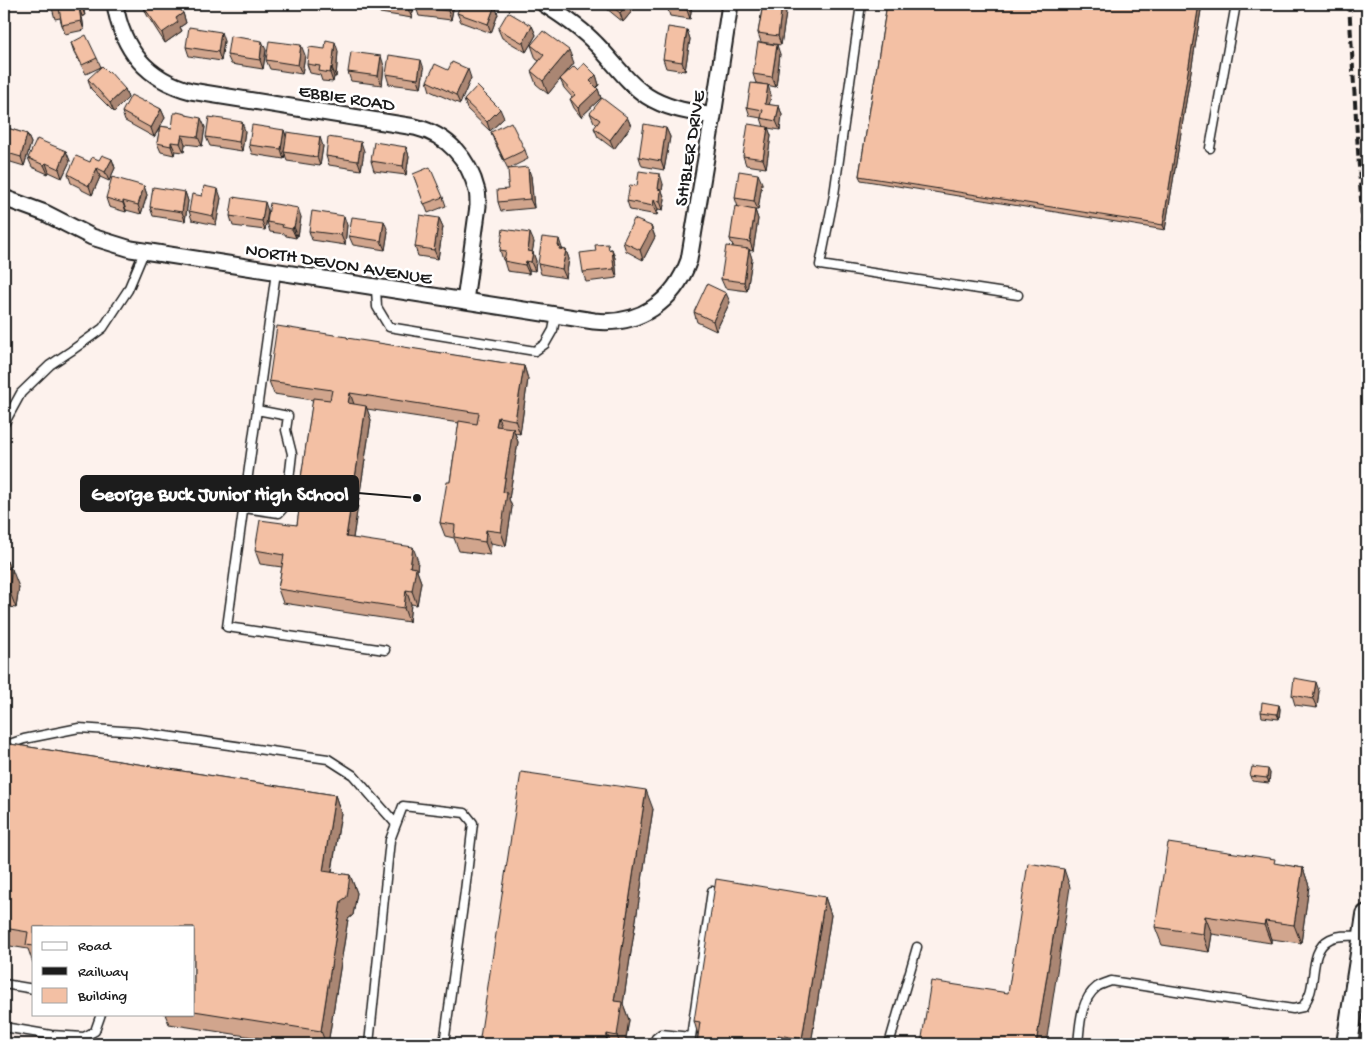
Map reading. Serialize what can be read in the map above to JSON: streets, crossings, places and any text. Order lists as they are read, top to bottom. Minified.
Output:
{"streets":{"street":["EBBIE ROAD","SHIBLER DRIVE","NORTH DEVON AVENUE"]},"crossings":[["EBBIE ROAD","NORTH DEVON AVENUE"],["SHIBLER DRIVE","NORTH DEVON AVENUE"]],"places":["George Buck Junior High School"],"legend":["Road","Railway","Building"]}
